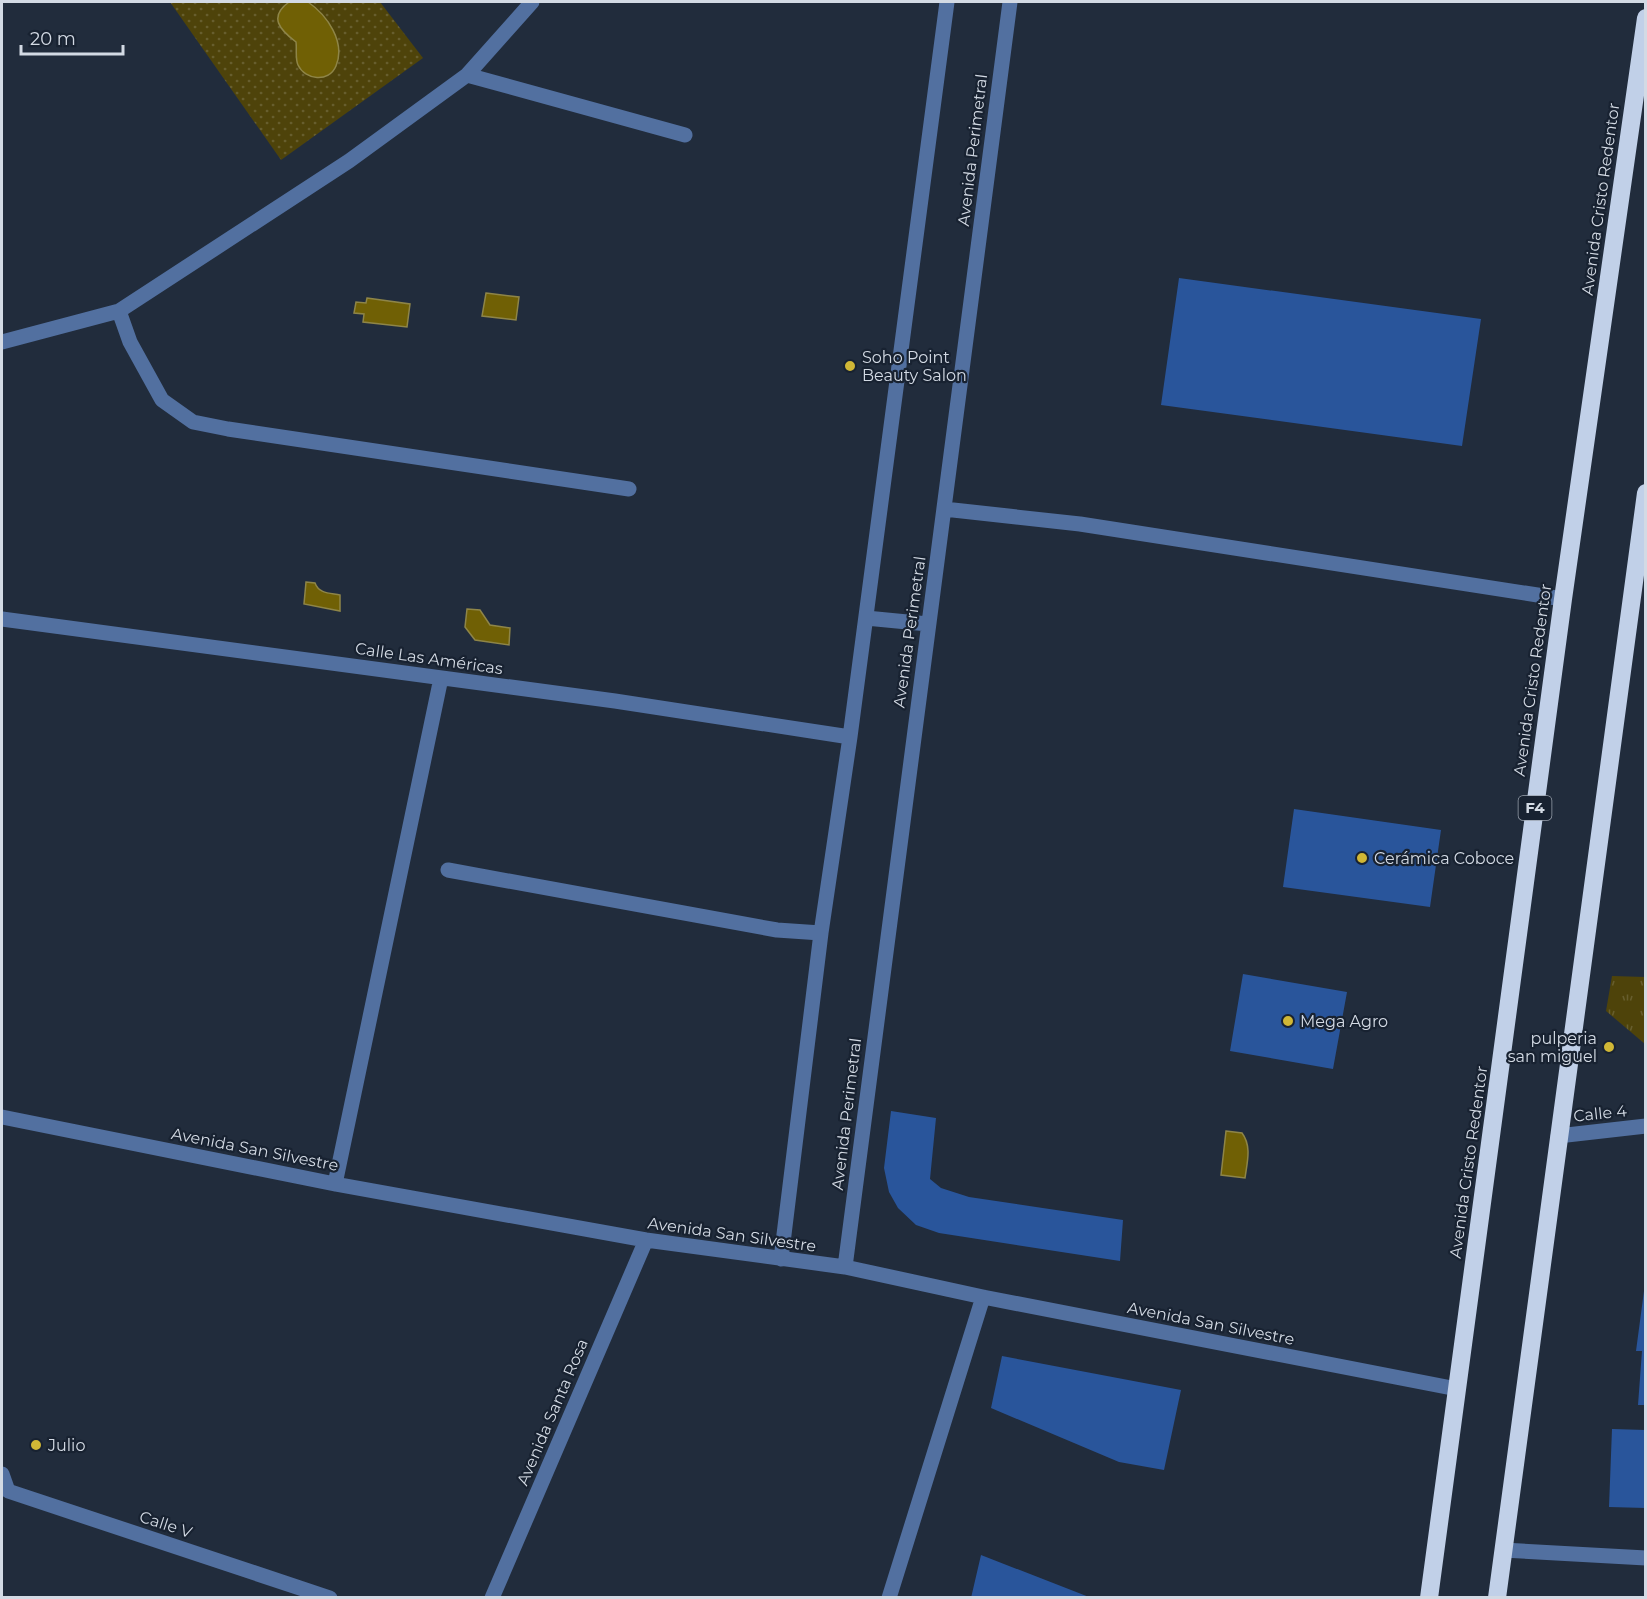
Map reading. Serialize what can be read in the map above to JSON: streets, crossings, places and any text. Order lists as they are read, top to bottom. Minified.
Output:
{"streets":{"highway":["Avenida Cristo Redentor","F4"],"street":["Avenida Perimetral","Calle Las Américas","Calle 4","Avenida San Silvestre","Avenida Santa Rosa","Calle V"]},"crossings":[["Avenida Perimetral","Avenida San Silvestre"],["Avenida Cristo Redentor","Avenida San Silvestre"],["Avenida San Silvestre","Avenida Santa Rosa"]],"places":["Soho Point Beauty Salon","Cerámica Coboce","Mega Agro","pulperia san miguel","Julio"],"scale_bar":"20 m"}
